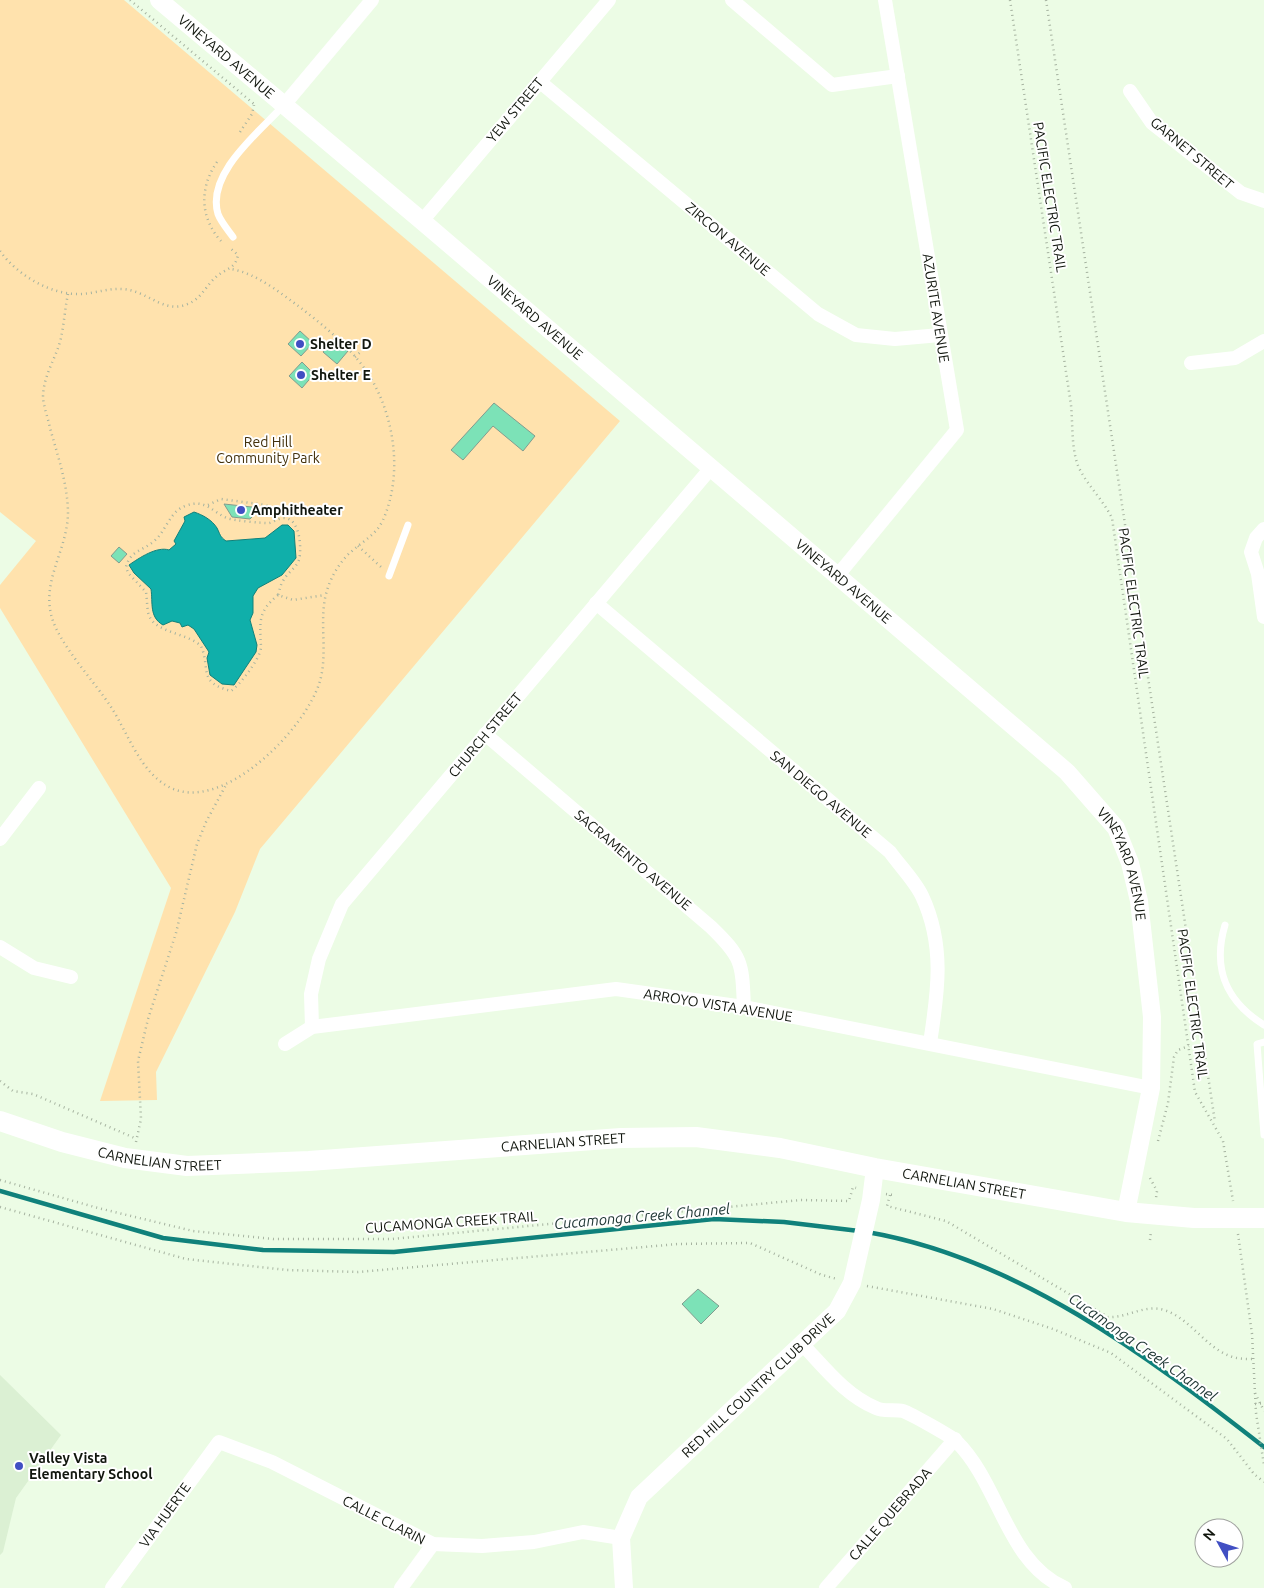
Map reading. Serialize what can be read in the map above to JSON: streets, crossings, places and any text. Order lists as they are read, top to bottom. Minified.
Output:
{"streets":{"main road":["CARNELIAN STREET"],"street":["VINEYARD AVENUE","YEW STREET","GARNET STREET","ZIRCON AVENUE","AZURITE AVENUE","CHURCH STREET","SAN DIEGO AVENUE","SACRAMENTO AVENUE","ARROYO VISTA AVENUE","RED HILL COUNTRY CLUB DRIVE","CALLE QUEBRADA","VIA HUERTE","CALLE CLARIN"],"path":["PACIFIC ELECTRIC TRAIL","CUCAMONGA CREEK TRAIL"]},"crossings":[["VINEYARD AVENUE","YEW STREET"],["VINEYARD AVENUE","AZURITE AVENUE"],["VINEYARD AVENUE","CHURCH STREET"],["VINEYARD AVENUE","ARROYO VISTA AVENUE"],["VINEYARD AVENUE","CARNELIAN STREET"],["YEW STREET","ZIRCON AVENUE"],["ZIRCON AVENUE","AZURITE AVENUE"],["CHURCH STREET","SAN DIEGO AVENUE"],["CHURCH STREET","SACRAMENTO AVENUE"],["CHURCH STREET","ARROYO VISTA AVENUE"],["SAN DIEGO AVENUE","ARROYO VISTA AVENUE"],["SACRAMENTO AVENUE","ARROYO VISTA AVENUE"],["CARNELIAN STREET","RED HILL COUNTRY CLUB DRIVE"],["RED HILL COUNTRY CLUB DRIVE","CALLE CLARIN"],["VIA HUERTE","CALLE CLARIN"]],"water":["Cucamonga Creek Channel"],"parks":["Red Hill Community Park"],"places":["Shelter D","Shelter E","Amphitheater","Valley Vista Elementary School"],"north":"top left"}
